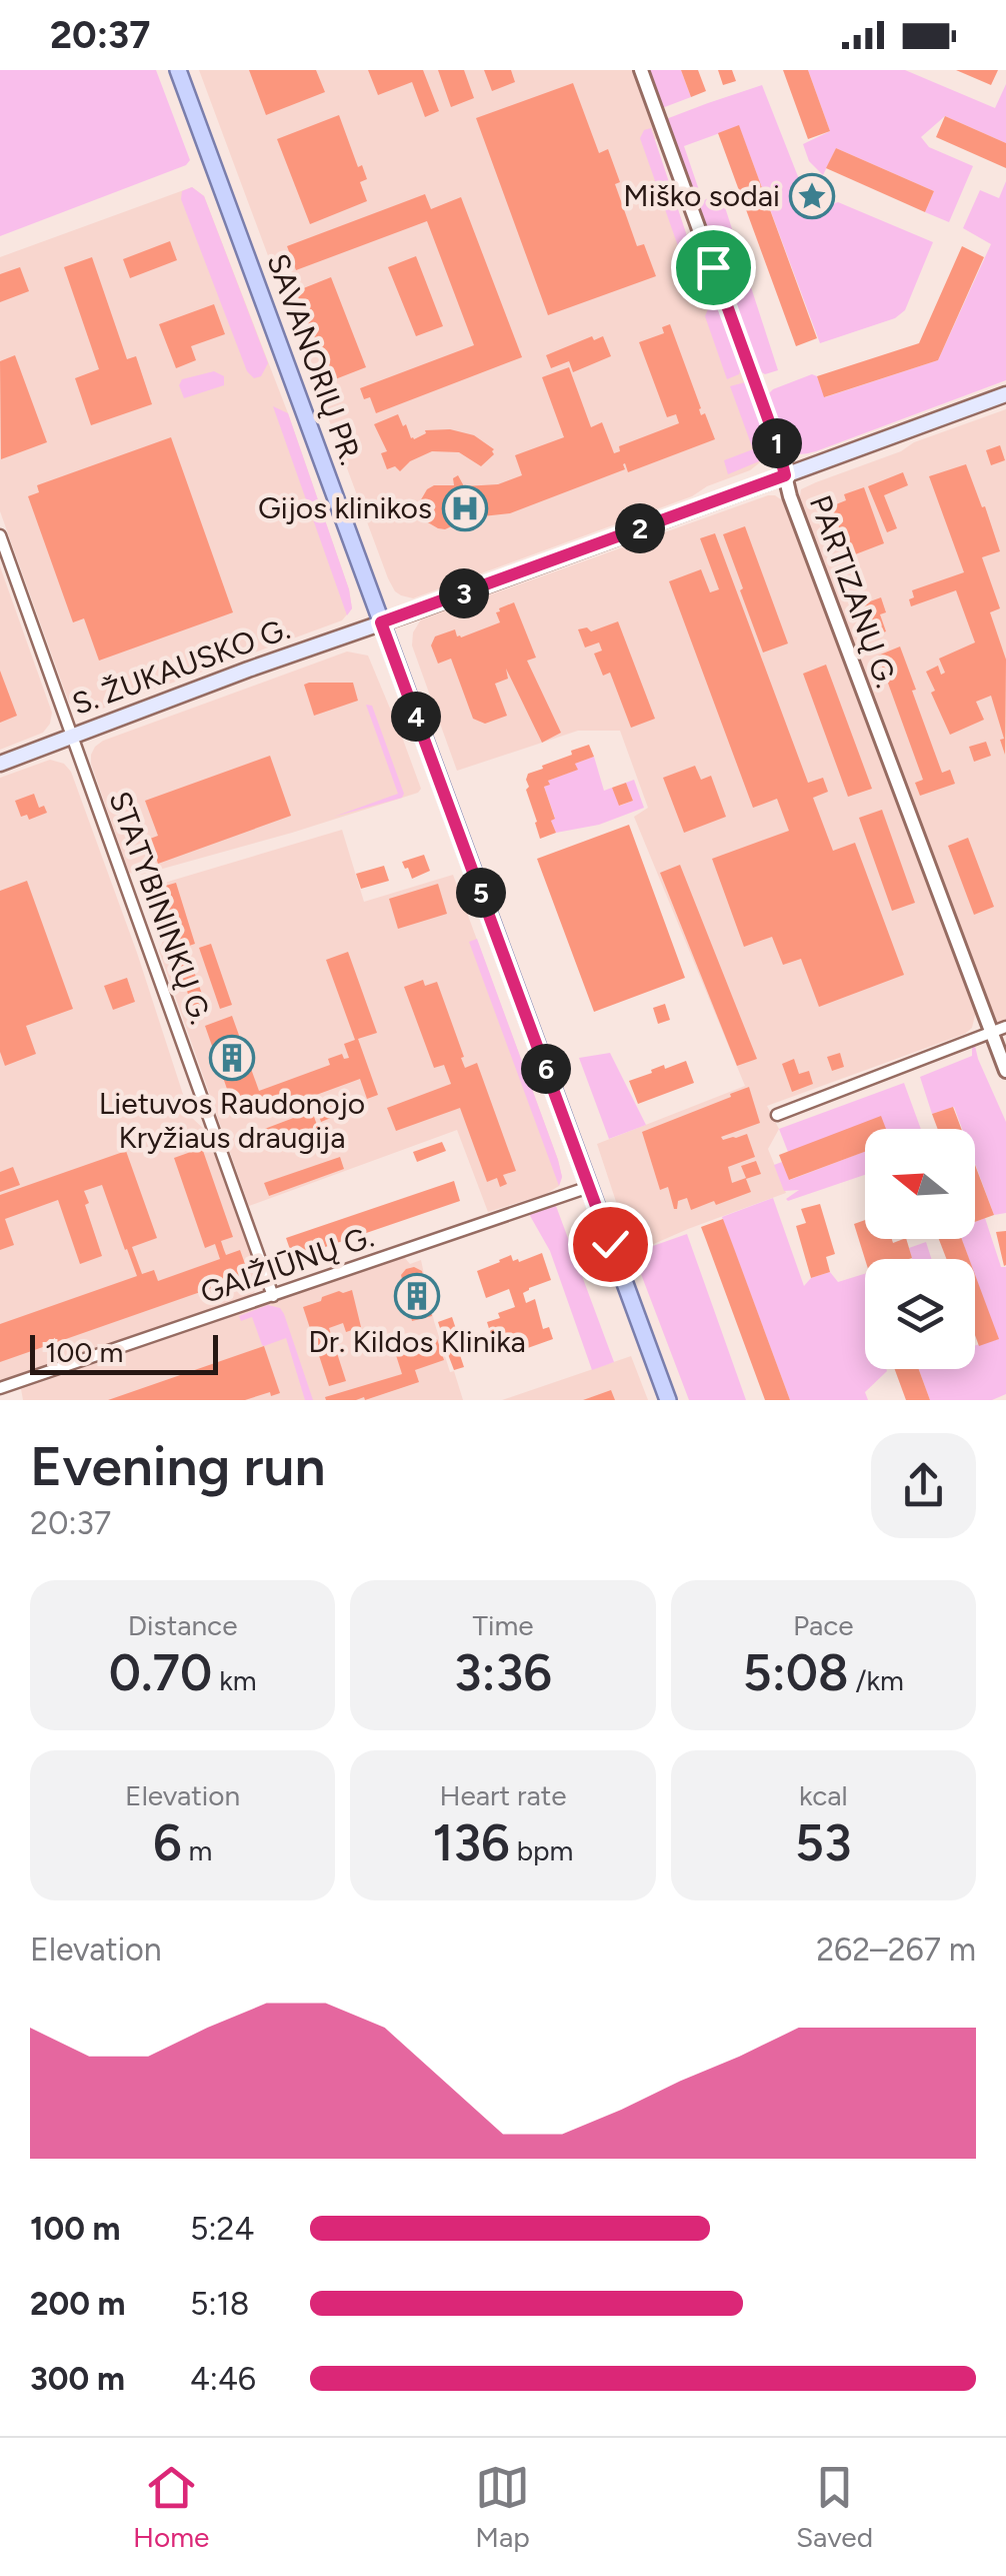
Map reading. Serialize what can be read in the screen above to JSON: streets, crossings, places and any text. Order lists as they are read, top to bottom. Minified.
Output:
{"streets":{"main road":["SAVANORIŲ PR.","S. ŽUKAUSKO G."],"street":["PARTIZANŲ G.","STATYBININKŲ G.","GAIŽIŪNŲ G."]},"crossings":[["SAVANORIŲ PR.","S. ŽUKAUSKO G."],["SAVANORIŲ PR.","GAIŽIŪNŲ G."],["PARTIZANŲ G.","S. ŽUKAUSKO G."],["S. ŽUKAUSKO G.","STATYBININKŲ G."],["STATYBININKŲ G.","GAIŽIŪNŲ G."]],"places":{"place":["Miško sodai"],"hospital":["Gijos klinikos"],"building":["Lietuvos Raudonojo Kryžiaus draugija","Dr. Kildos Klinika"]},"scale_bar":"100 m","north":"left","page":{"status":"20:37","pins":["1","2","3","4","5","6"],"scale":"100 m","heading":["Evening run","20:37"],"stats":[["Distance","0.70 km"],["Time","3:36"],["Pace","5:08 /km"],["Elevation","6 m"],["Heart rate","136 bpm"],["kcal","53"]],"chart":["Elevation","262–267 m"],"list":[{"name":"100 m","note":"5:24"},{"name":"200 m","note":"5:18"},{"name":"300 m","note":"4:46"}],"tabs":["Home","Map","Saved"]}}
